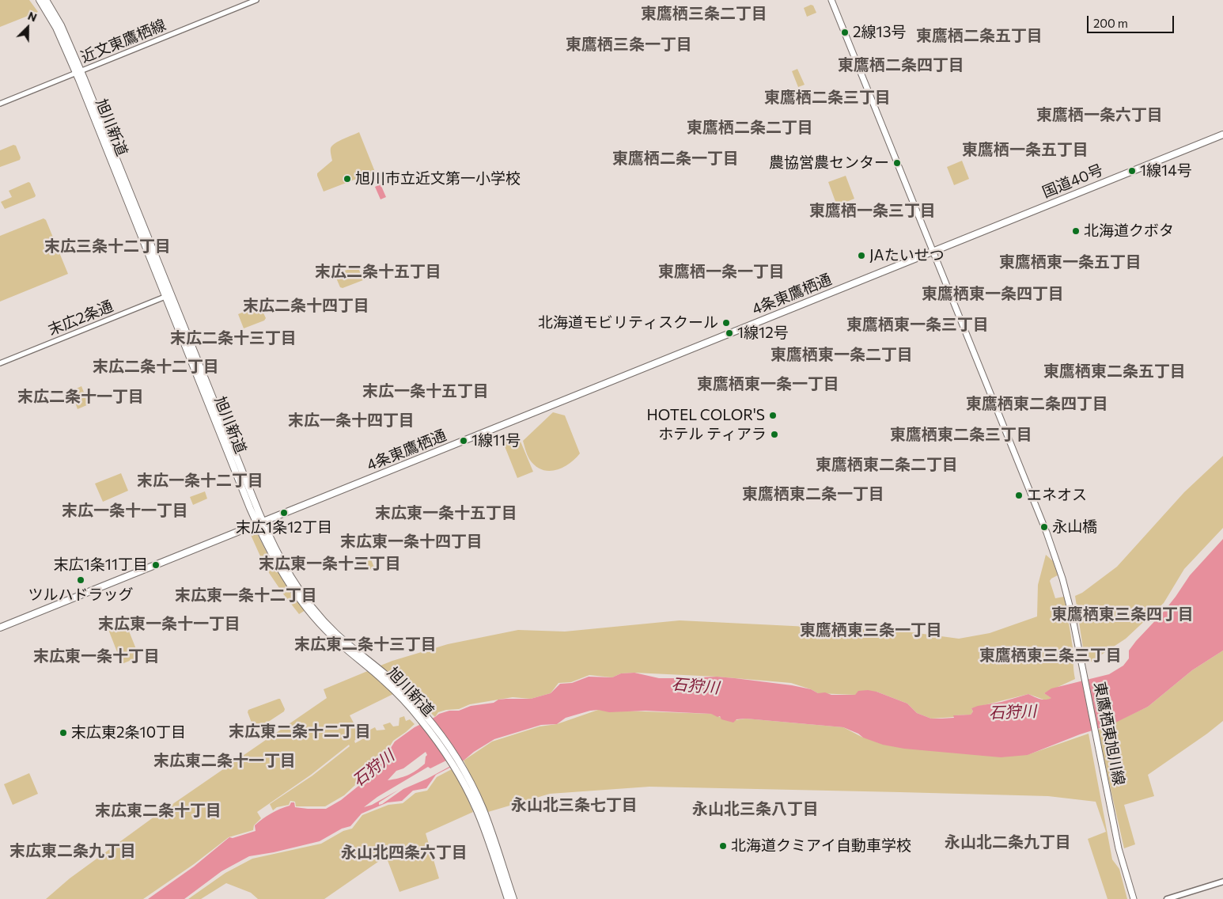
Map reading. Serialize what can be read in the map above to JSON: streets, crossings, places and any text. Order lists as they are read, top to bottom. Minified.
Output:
{"streets":{"highway":["旭川新道","国道40号","4条東鷹栖通"],"main road":["東鷹栖東旭川線"],"street":["近文東鷹栖線","末広2条通"]},"crossings":[["近文東鷹栖線","旭川新道"],["旭川新道","4条東鷹栖通"],["旭川新道","末広2条通"],["国道40号","4条東鷹栖通"],["国道40号","東鷹栖東旭川線"],["4条東鷹栖通","東鷹栖東旭川線"]],"districts":["東鷹栖三条二丁目","東鷹栖二条五丁目","東鷹栖三条一丁目","東鷹栖二条四丁目","東鷹栖二条三丁目","東鷹栖一条六丁目","東鷹栖二条二丁目","東鷹栖一条五丁目","東鷹栖二条一丁目","東鷹栖一条三丁目","末広三条十二丁目","東鷹栖東一条五丁目","末広二条十五丁目","東鷹栖一条一丁目","東鷹栖東一条四丁目","末広二条十四丁目","東鷹栖東一条三丁目","末広二条十三丁目","東鷹栖東一条二丁目","末広二条十二丁目","東鷹栖東二条五丁目","東鷹栖東一条一丁目","末広一条十五丁目","末広二条十一丁目","東鷹栖東二条四丁目","末広一条十四丁目","東鷹栖東二条三丁目","東鷹栖東二条二丁目","末広一条十二丁目","東鷹栖東二条一丁目","末広一条十一丁目","末広東一条十五丁目","末広東一条十四丁目","末広東一条十三丁目","末広東一条十二丁目","東鷹栖東三条四丁目","末広東一条十一丁目","東鷹栖東三条一丁目","末広東二条十三丁目","東鷹栖東三条三丁目","末広東一条十丁目","末広東二条十二丁目","末広東二条十一丁目","永山北三条七丁目","永山北三条八丁目","末広東二条十丁目","永山北二条九丁目","末広東二条九丁目","永山北四条六丁目"],"water":["石狩川"],"places":["2線13号","農協営農センター","1線14号","旭川市立近文第一小学校","北海道クボタ","JAたいせつ","北海道モビリティスクール","1線12号","HOTEL COLOR'S","ホテル ティアラ","1線11号","エネオス","末広1条12丁目","永山橋","末広1条11丁目","ツルハドラッグ","末広東2条10丁目","北海道クミアイ自動車学校"],"scale_bar":"200 m","north":"top right"}
